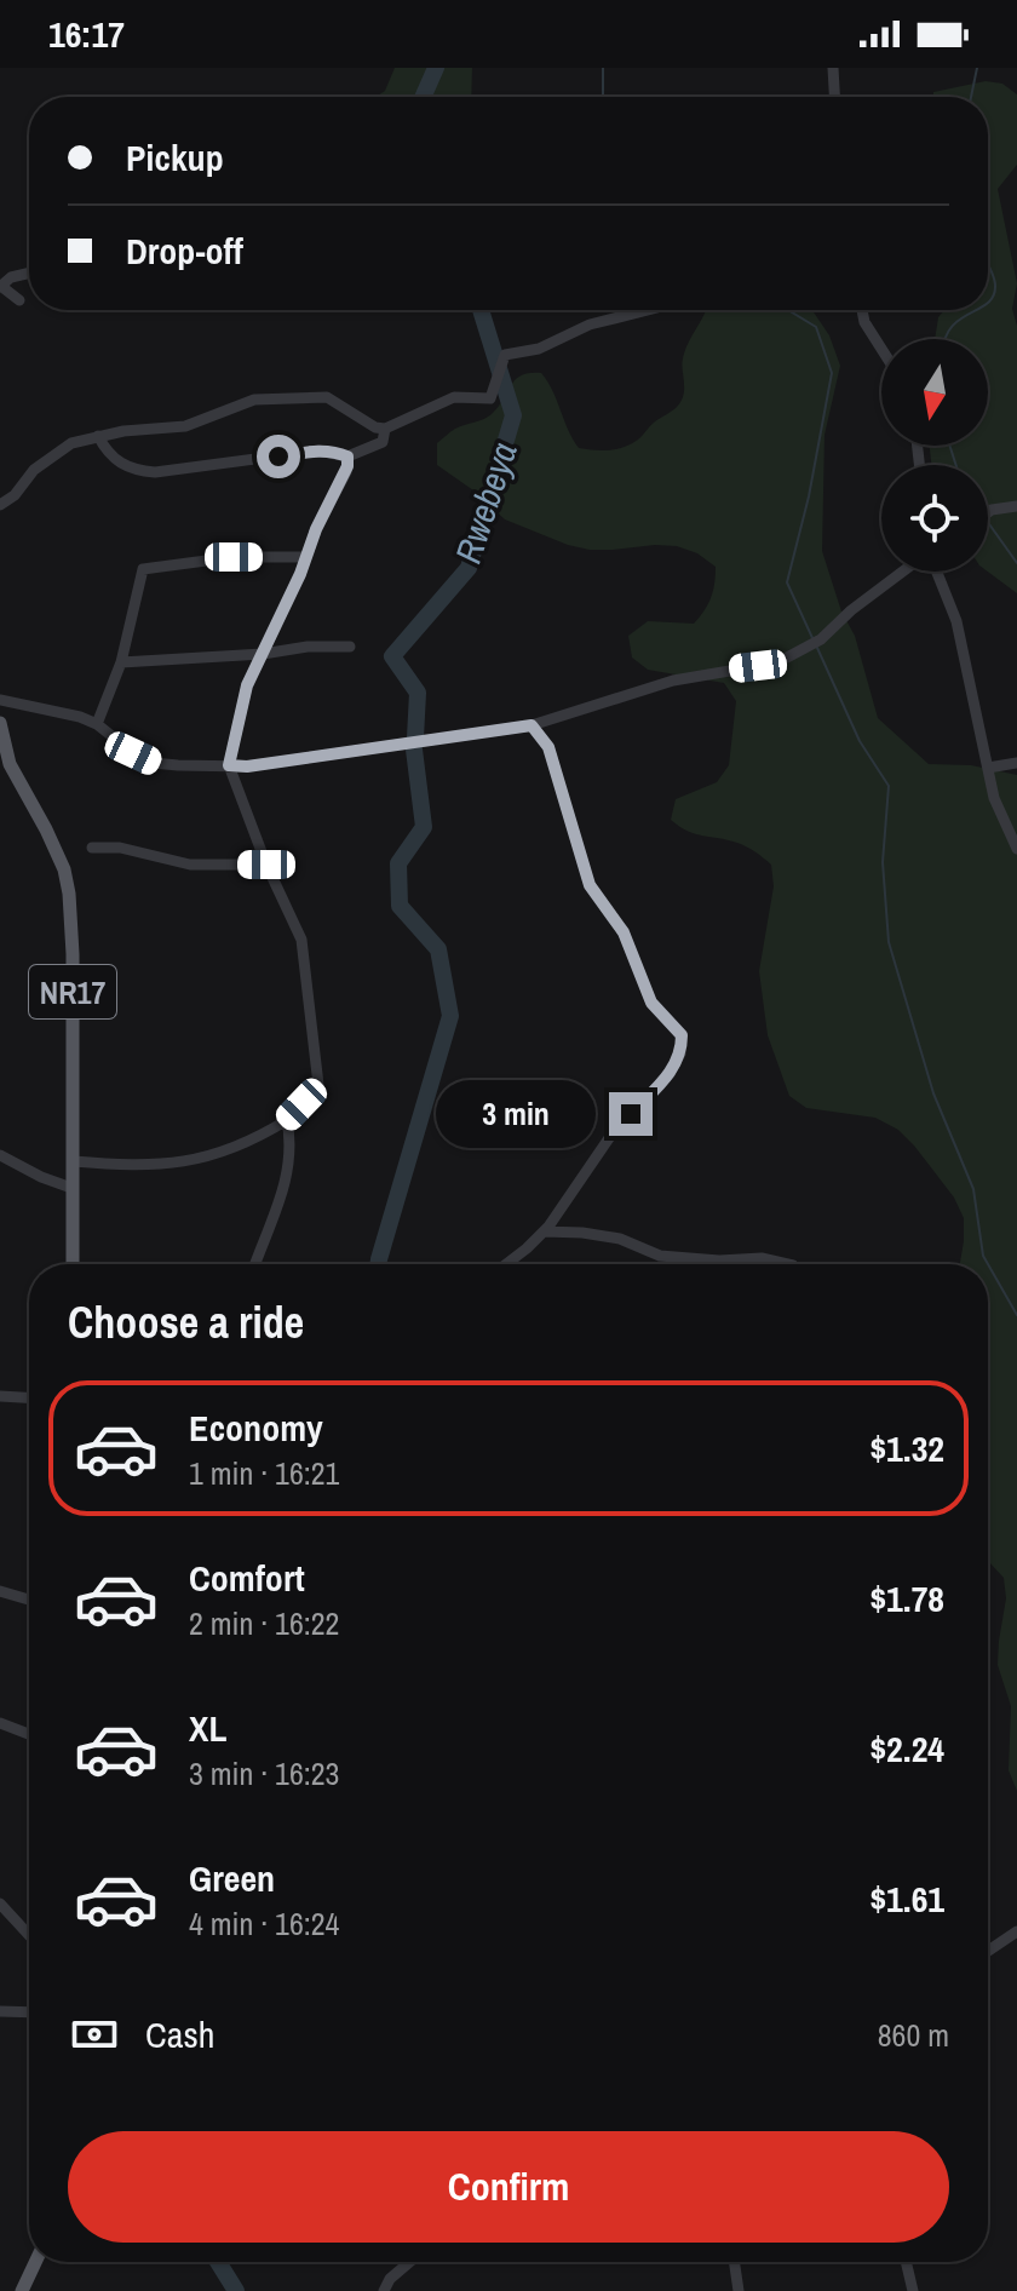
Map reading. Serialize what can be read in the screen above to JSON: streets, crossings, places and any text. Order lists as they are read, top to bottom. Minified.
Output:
{"streets":{"main road":["NR17"]},"water":["Rwebeya"],"north":"bottom","page":{"status":"16:17","banner":["Pickup","Drop-off"],"bubble":"3 min","heading":"Choose a ride","list":[{"name":"Economy","note":"1 min · 16:21","value":"$1.32"},{"name":"Comfort","note":"2 min · 16:22","value":"$1.78"},{"name":"XL","note":"3 min · 16:23","value":"$2.24"},{"name":"Green","note":"4 min · 16:24","value":"$1.61"}],"pay":["Cash","860 m"],"buttons":"Confirm"}}
